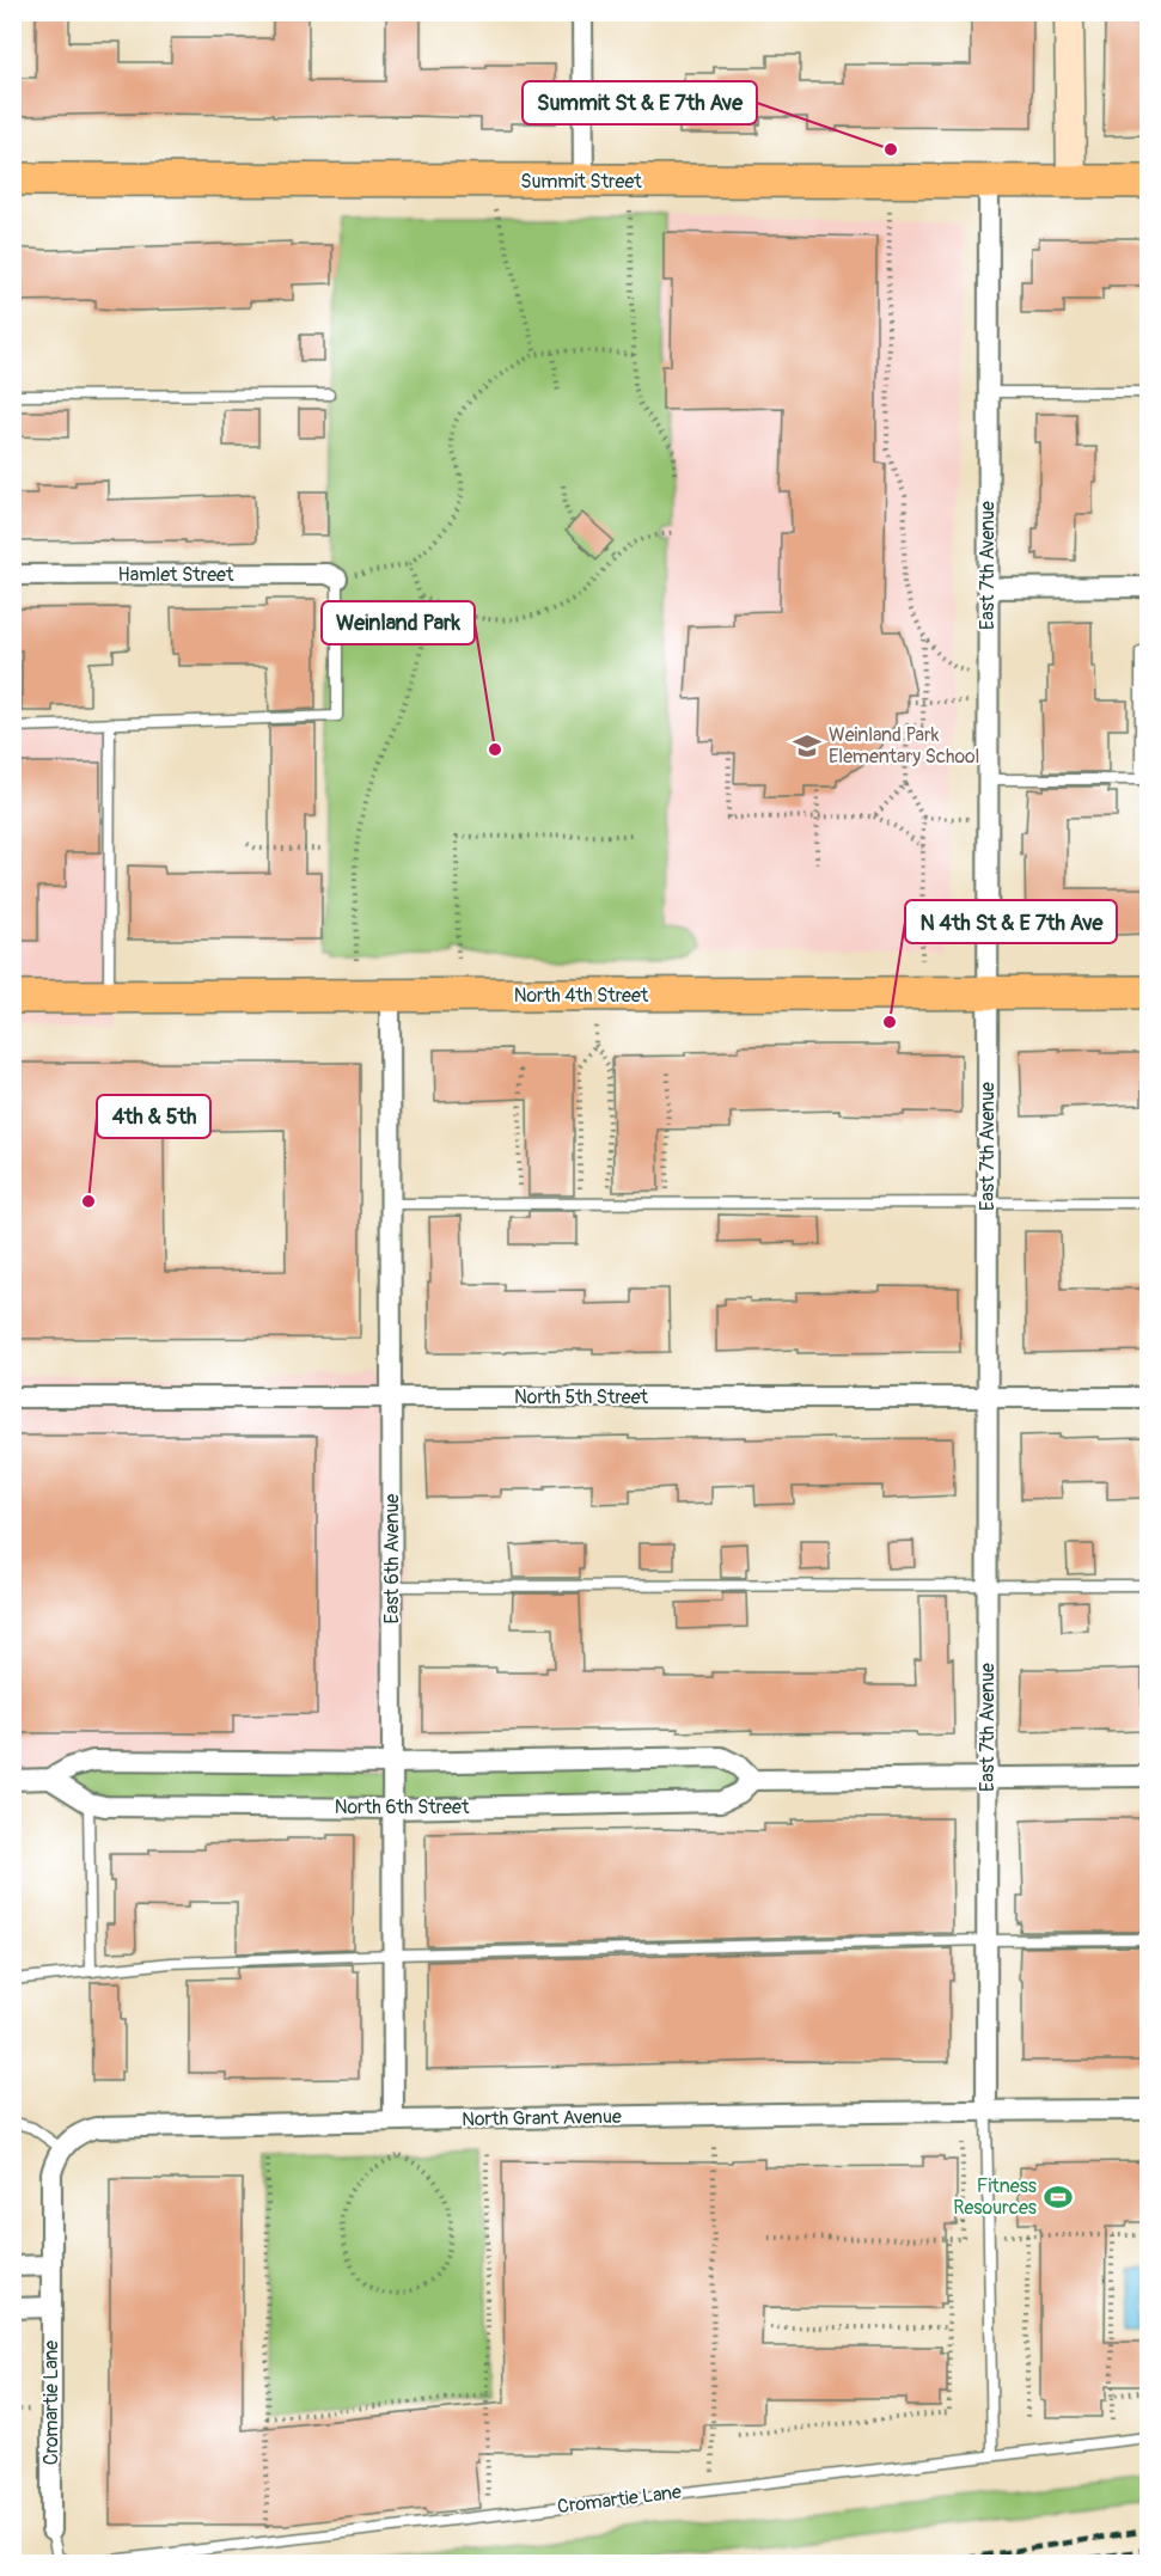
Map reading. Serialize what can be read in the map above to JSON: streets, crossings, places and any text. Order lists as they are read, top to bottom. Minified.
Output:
{"streets":{"main road":["Summit Street","North 4th Street"],"street":["East 7th Avenue","Hamlet Street","North 5th Street","East 6th Avenue","North 6th Street","North Grant Avenue","Cromartie Lane"]},"crossings":[["Summit Street","East 7th Avenue"],["East 7th Avenue","North 4th Street"],["East 7th Avenue","North 5th Street"],["East 7th Avenue","North Grant Avenue"],["North 4th Street","East 6th Avenue"],["North 5th Street","East 6th Avenue"],["East 6th Avenue","North 6th Street"],["East 6th Avenue","North Grant Avenue"]],"places":{"other":["Summit St & E 7th Ave","Weinland Park","N 4th St & E 7th Ave","4th & 5th"],"school or university":["Weinland Park Elementary School"],"sports":["Fitness Resources"]}}
